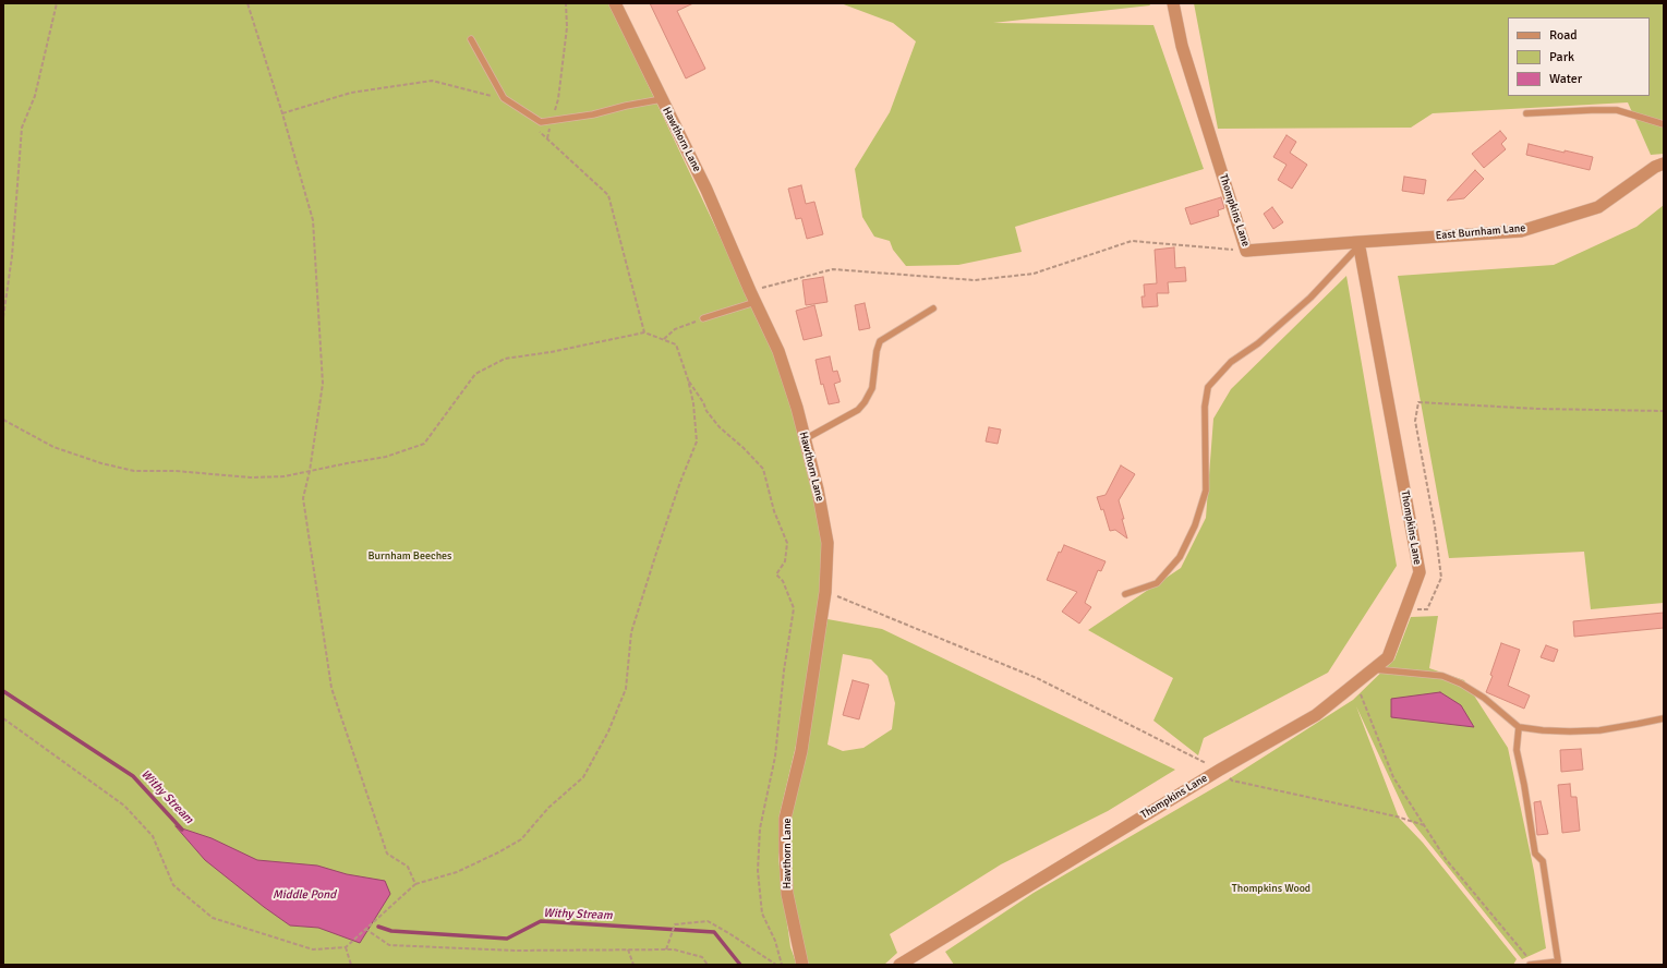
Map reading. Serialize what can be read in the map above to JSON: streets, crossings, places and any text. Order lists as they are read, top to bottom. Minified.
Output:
{"streets":{"street":["Hawthorn Lane","Thompkins Lane","East Burnham Lane"]},"crossings":[["Thompkins Lane","East Burnham Lane"]],"water":["Withy Stream","Middle Pond"],"parks":["Burnham Beeches","Thompkins Wood"],"legend":["Road","Park","Water"]}
